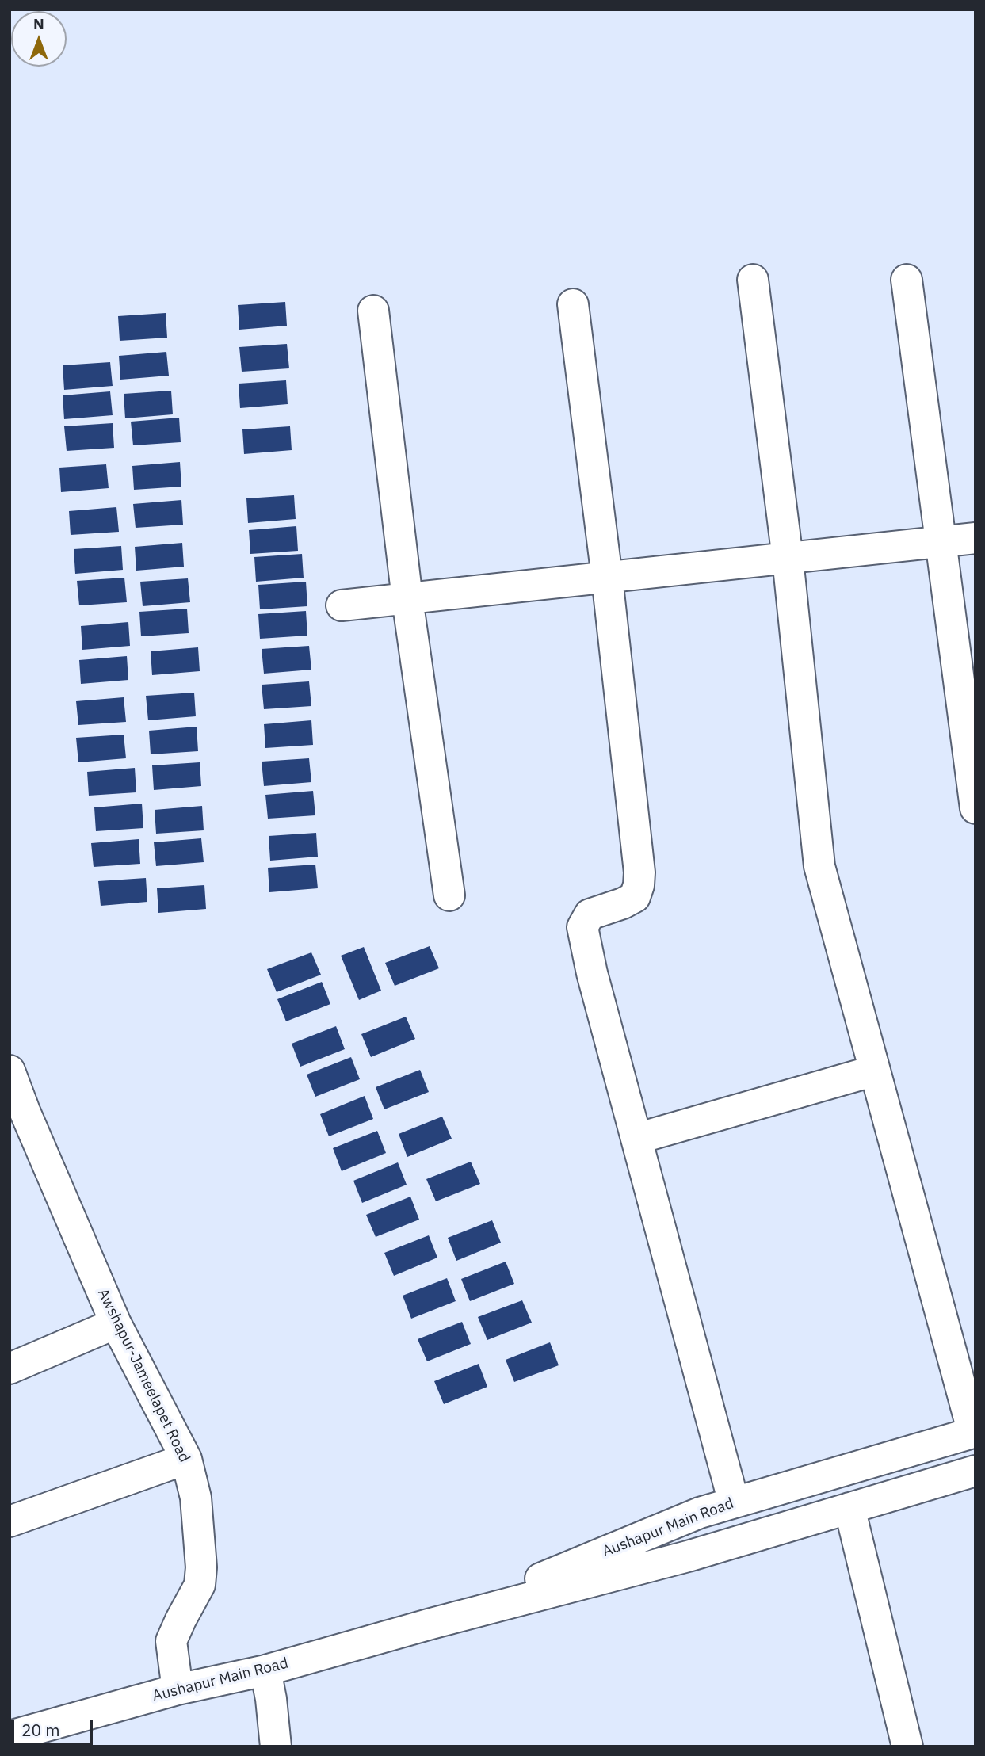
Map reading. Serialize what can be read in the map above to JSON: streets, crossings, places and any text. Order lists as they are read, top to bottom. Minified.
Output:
{"streets":{"street":["Awshapur-Jameelapet Road","Aushapur Main Road"]},"crossings":[["Awshapur-Jameelapet Road","Aushapur Main Road"]],"scale_bar":"20 m","north":"top"}
